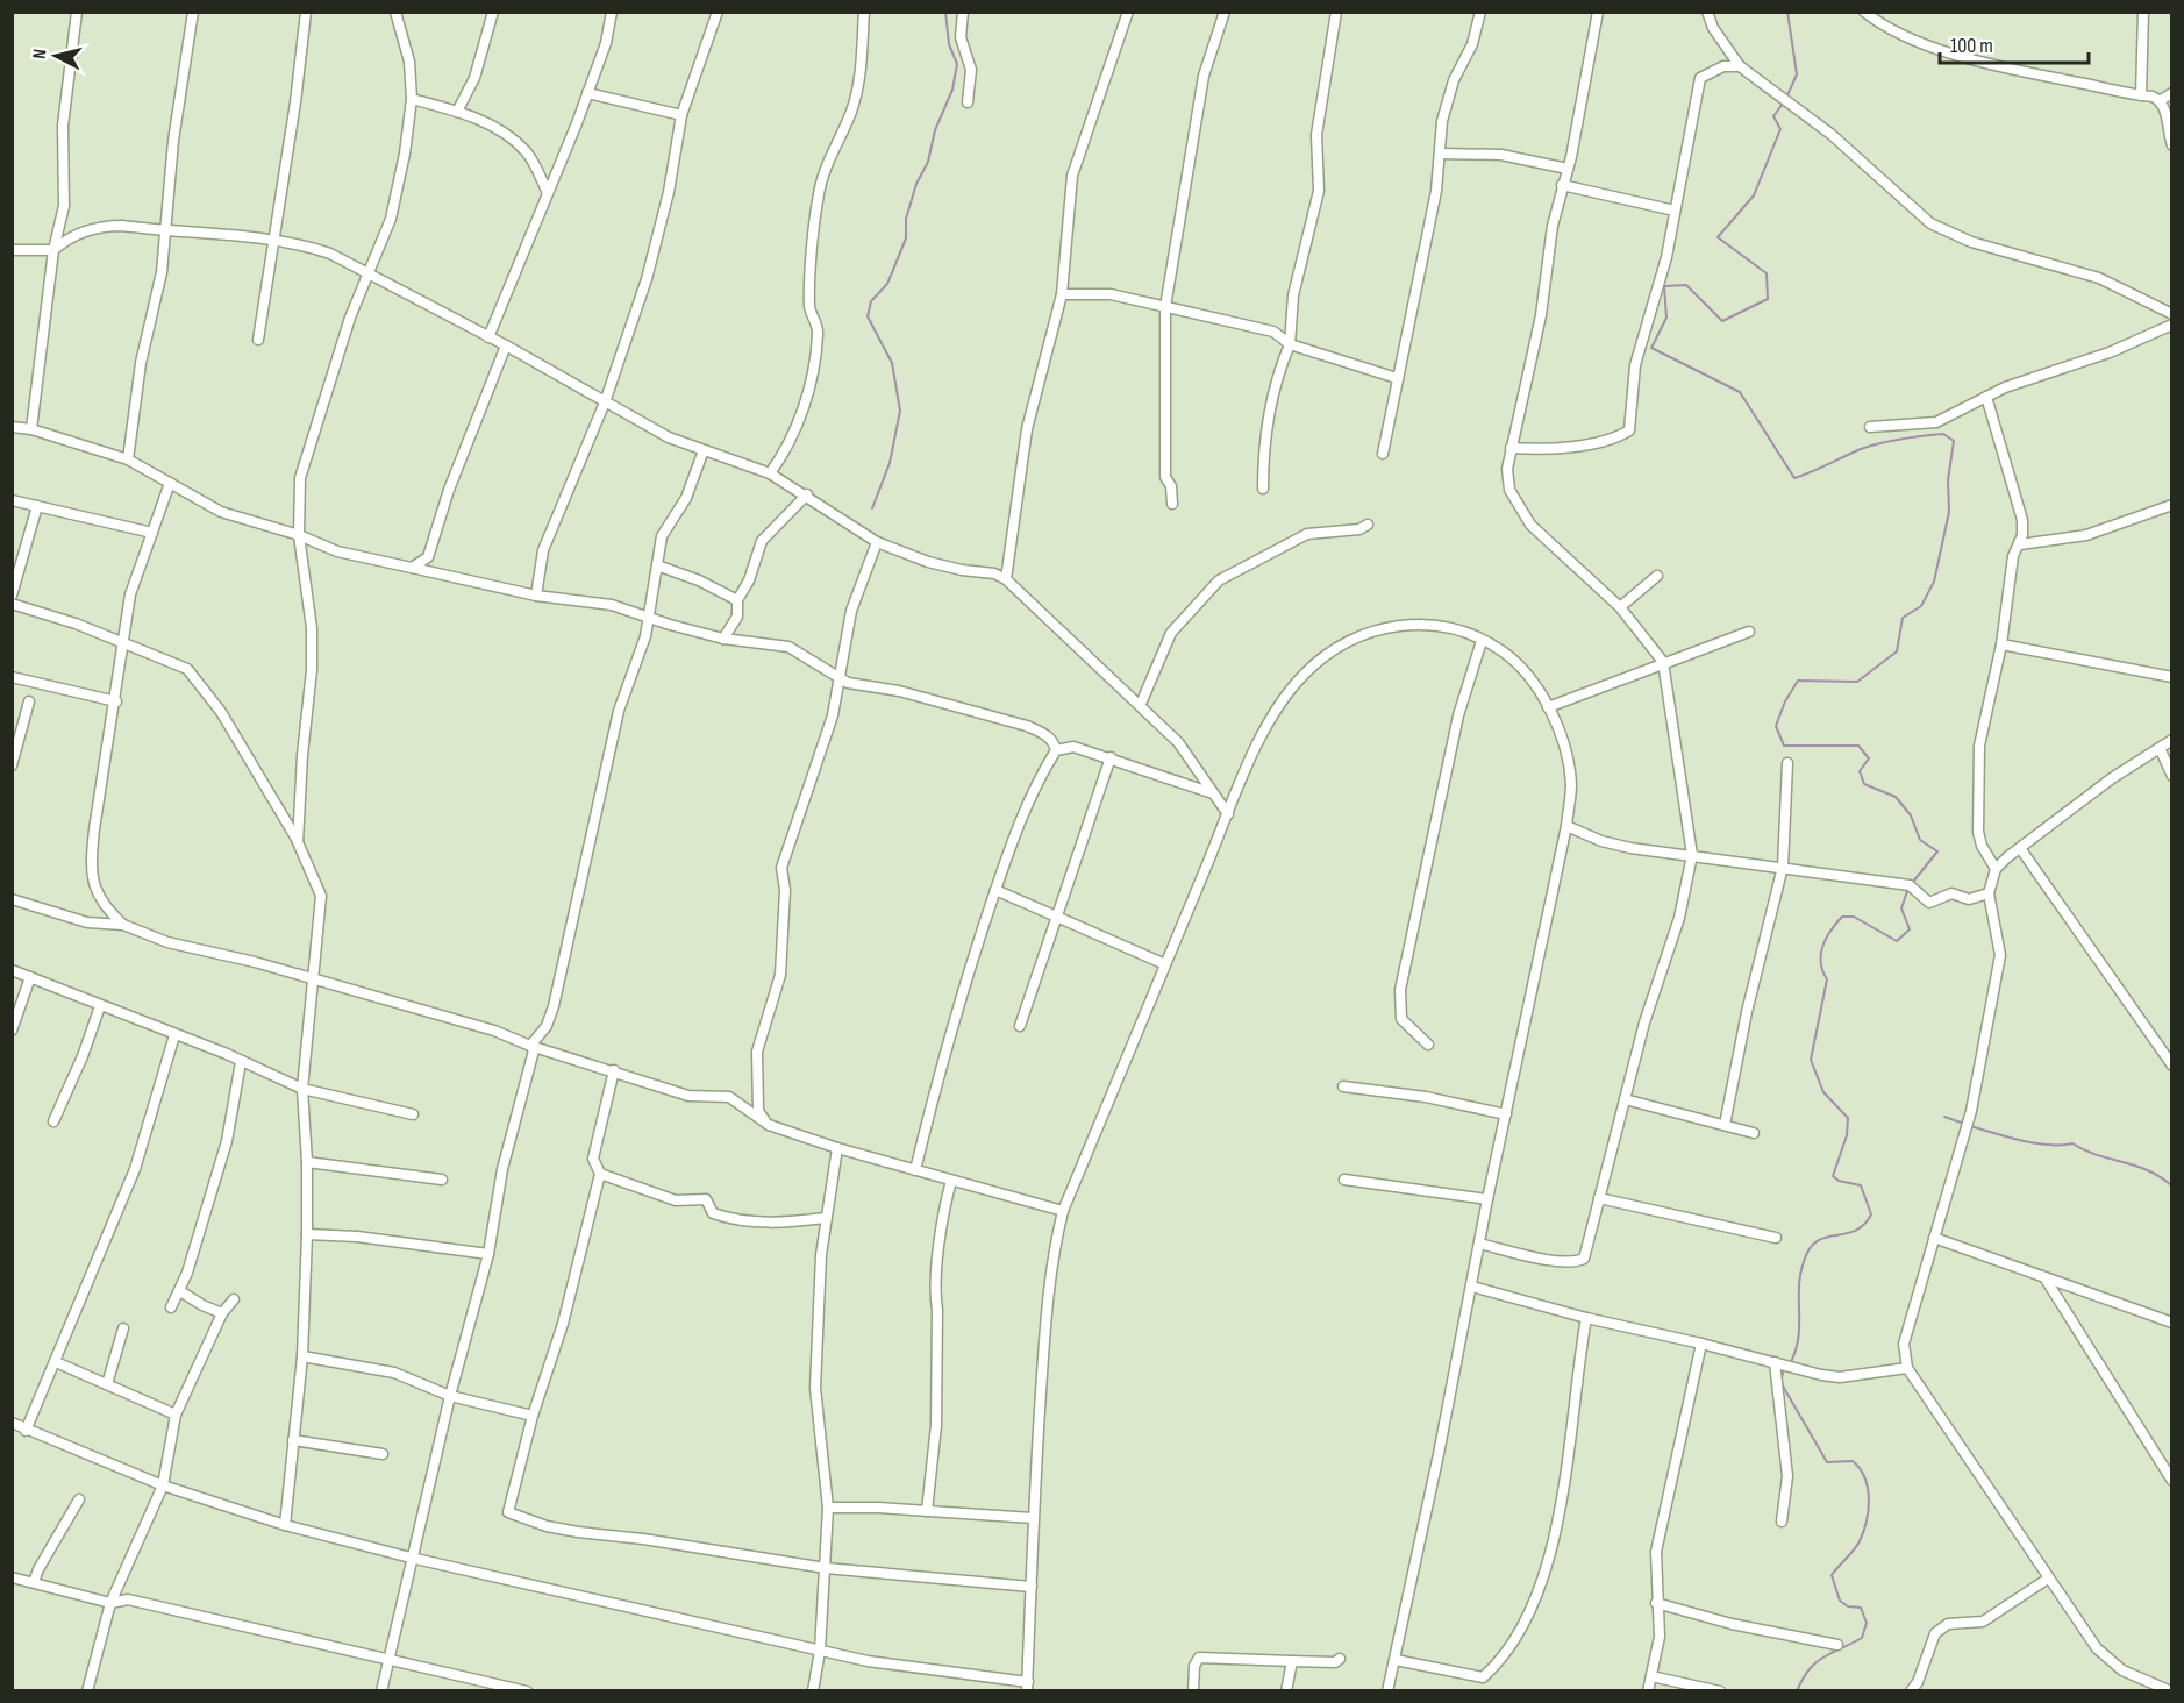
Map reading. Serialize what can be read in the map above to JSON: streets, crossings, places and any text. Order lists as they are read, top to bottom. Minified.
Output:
{"scale_bar":"100 m","north":"left"}
